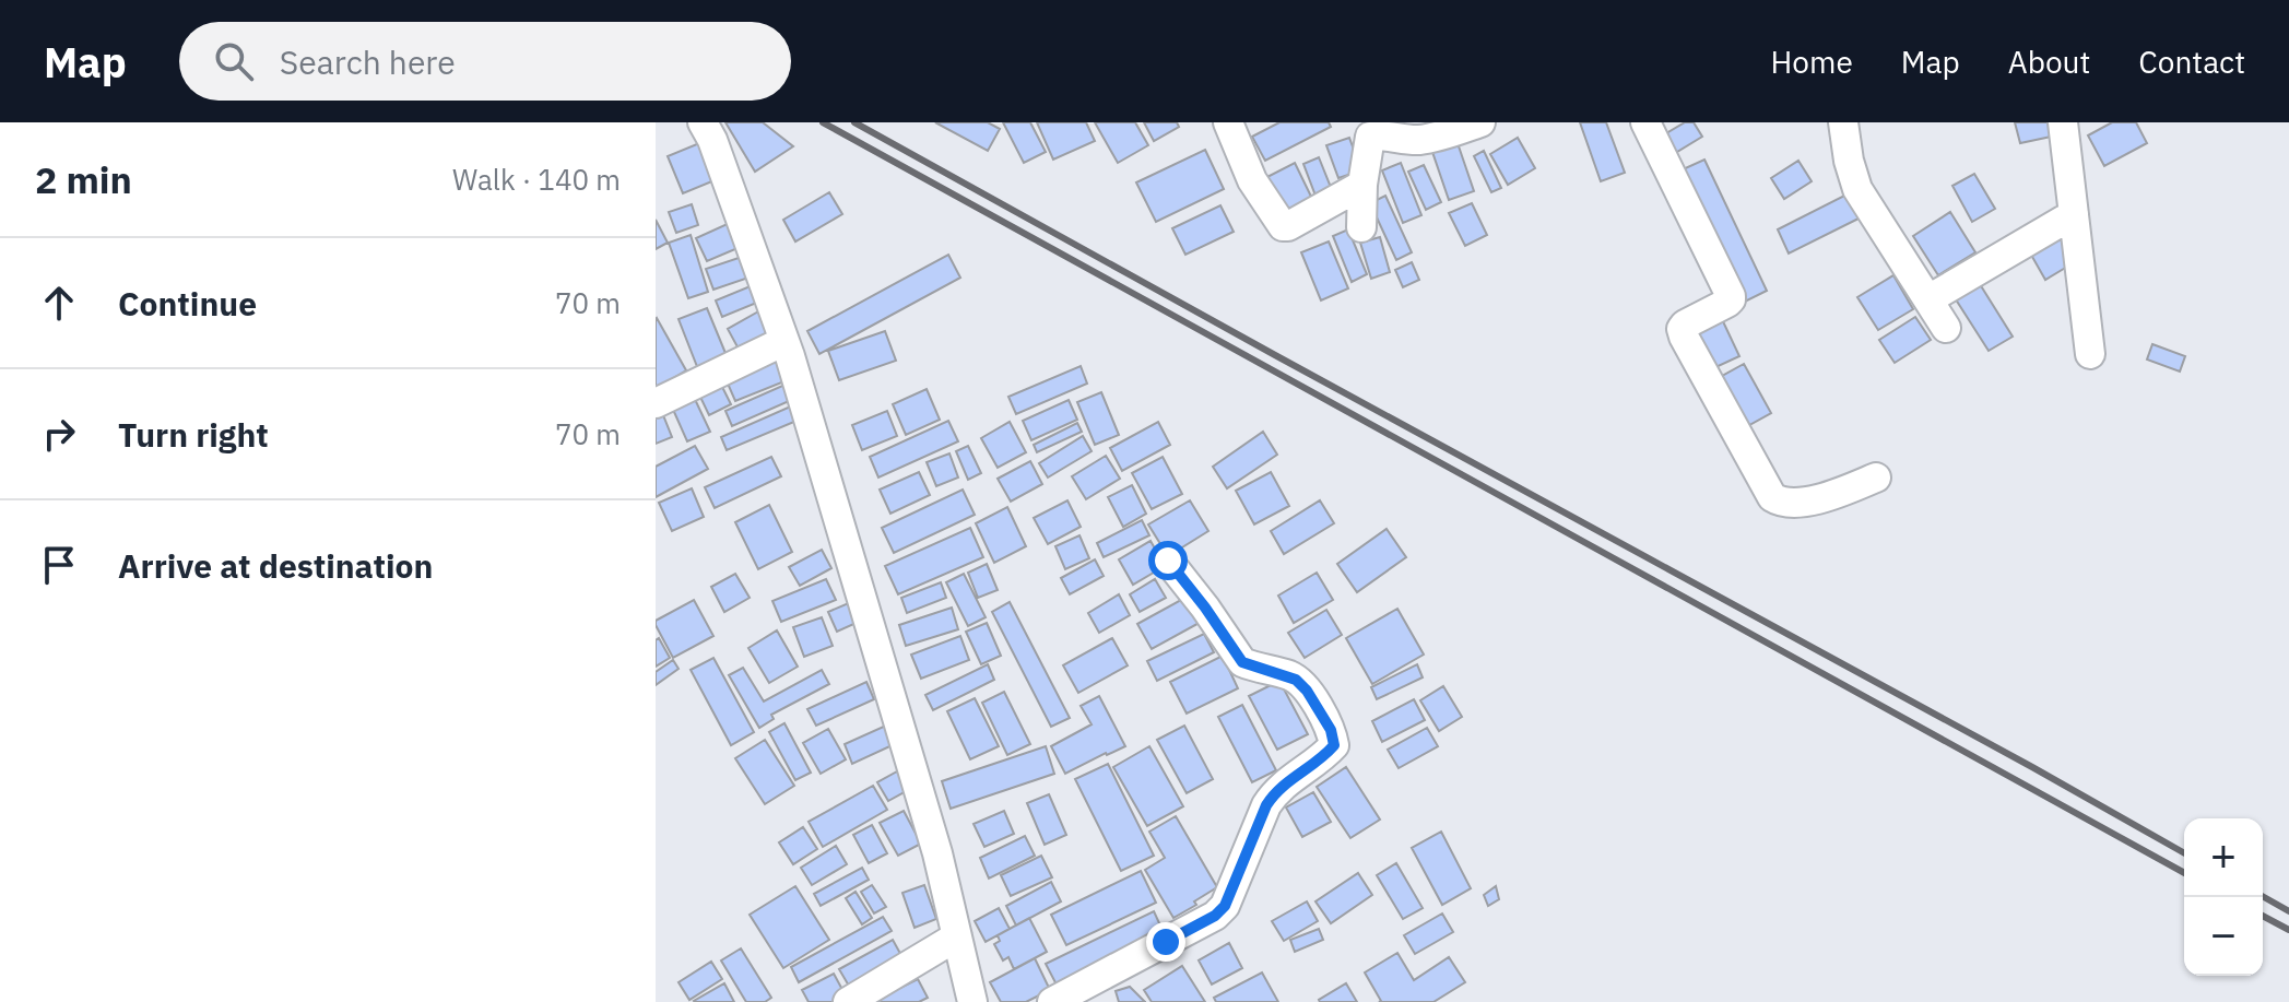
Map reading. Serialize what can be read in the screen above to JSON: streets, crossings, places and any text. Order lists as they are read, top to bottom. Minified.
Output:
{"page":{"header":"Map","search":"Search here","nav":["Home","Map","About","Contact"],"heading":["2 min","Walk · 140 m"],"list":[["Continue","70 m"],["Turn right","70 m"],"Arrive at destination"],"map_buttons":["+","−"]}}
